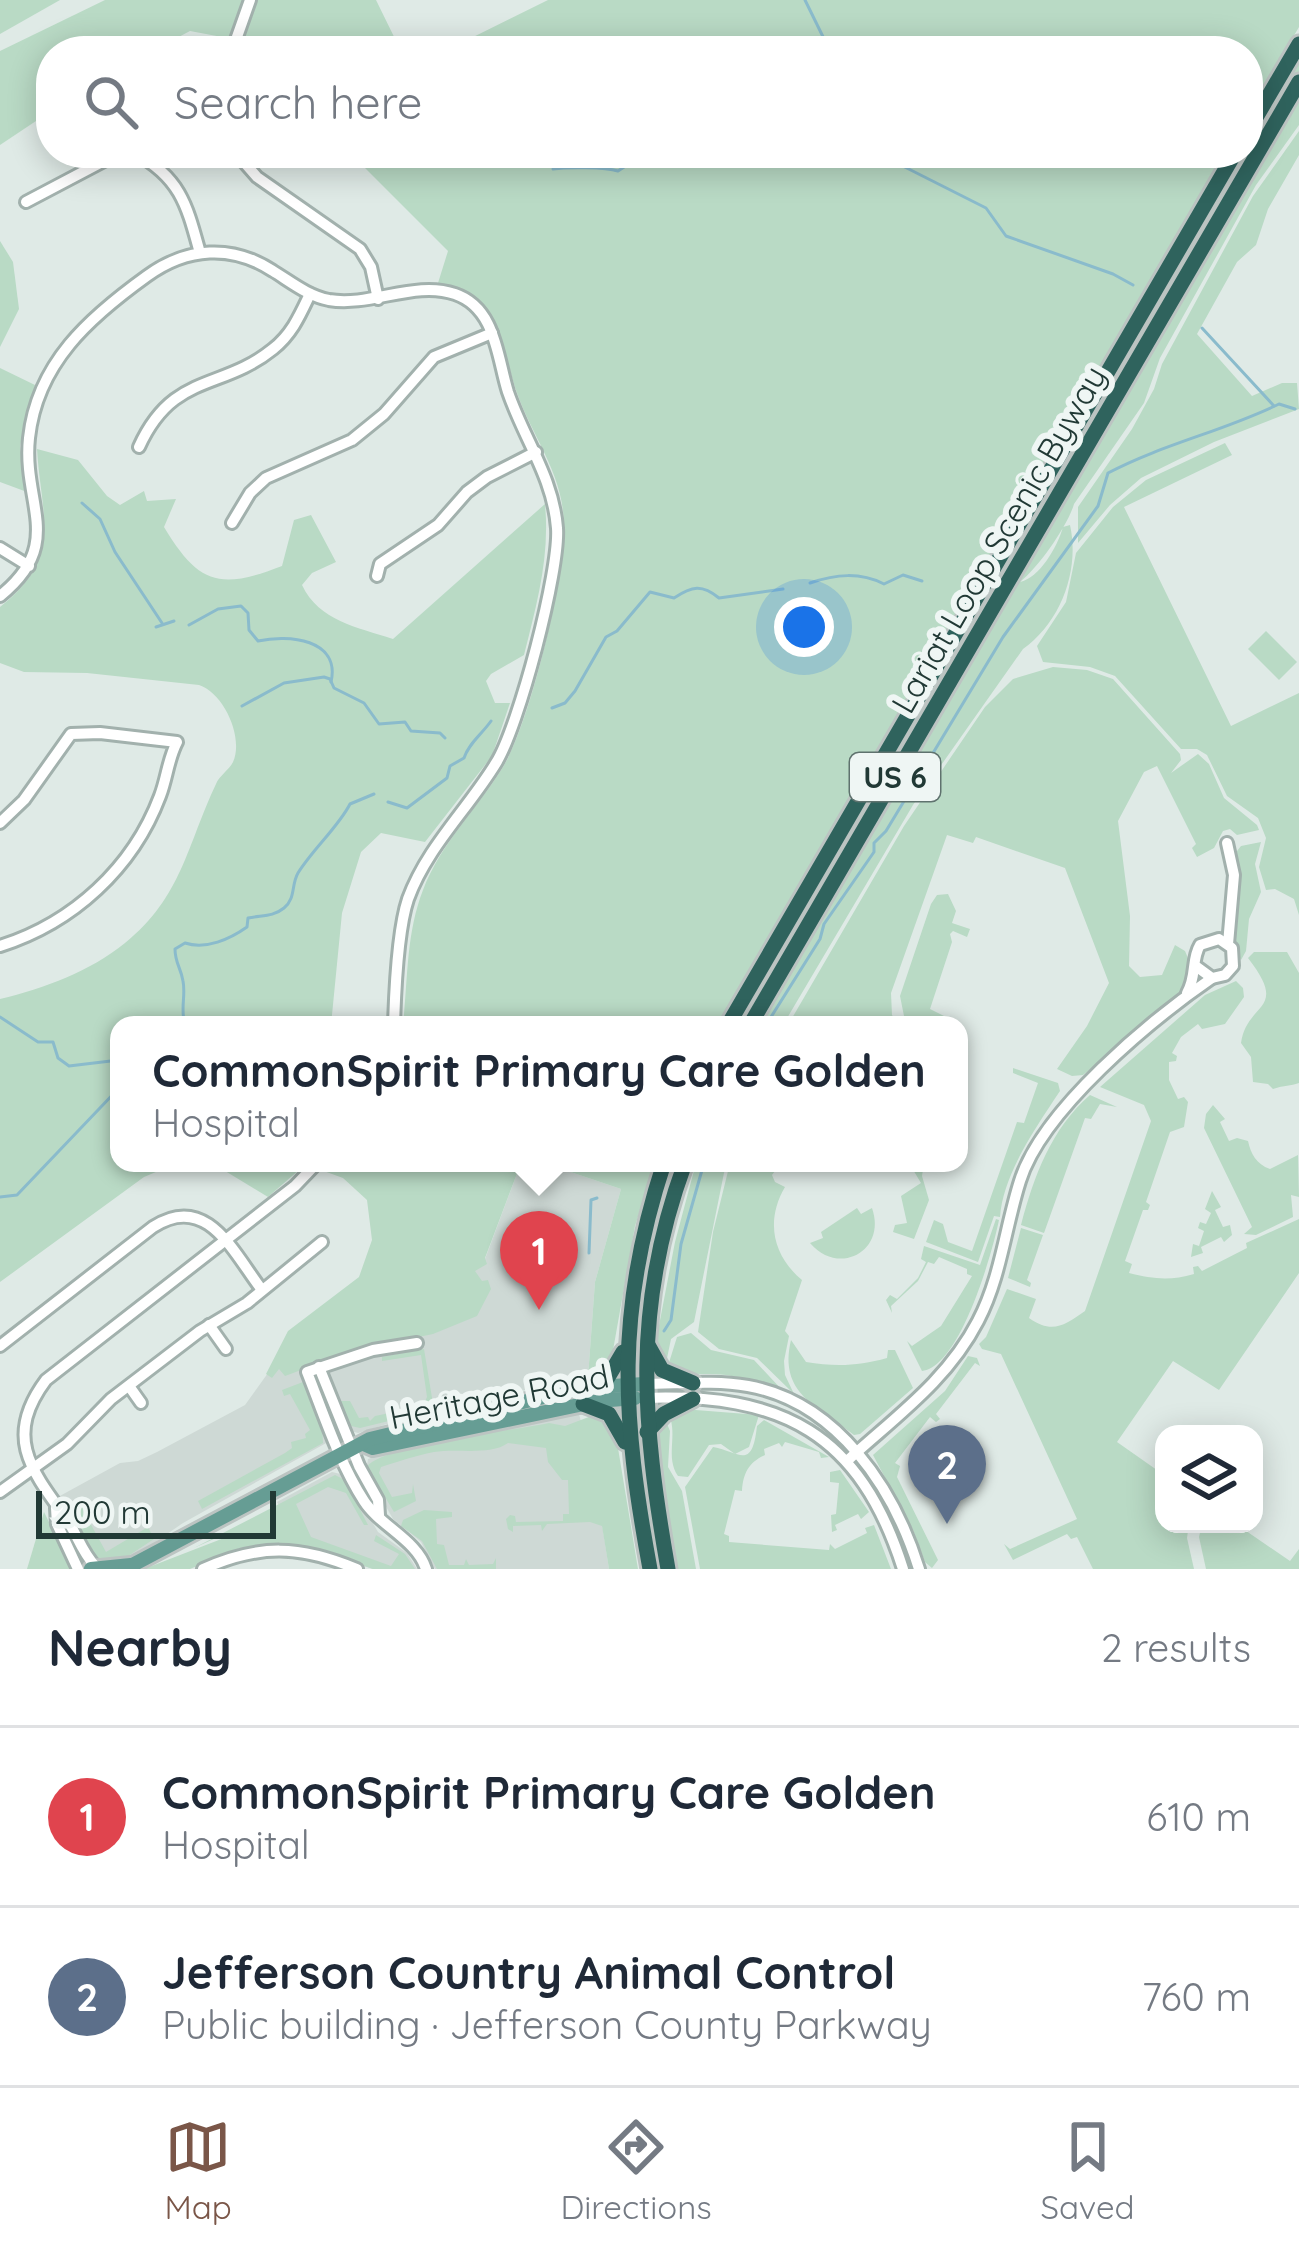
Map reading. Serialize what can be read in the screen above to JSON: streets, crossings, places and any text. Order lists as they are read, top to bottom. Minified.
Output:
{"streets":{"highway":["Lariat Loop Scenic Byway","US 6"],"main road":["Heritage Road"]},"scale_bar":"200 m","page":{"search":"Search here","popup":["CommonSpirit Primary Care Golden","Hospital"],"pins":["1","2"],"scale":"200 m","heading":["Nearby","2 results"],"list":[{"mark":"1","name":"CommonSpirit Primary Care Golden","note":"Hospital","value":"610 m"},{"mark":"2","name":"Jefferson Country Animal Control","note":"Public building · Jefferson County Parkway","value":"760 m"}],"nav":["Map","Directions","Saved"]}}
